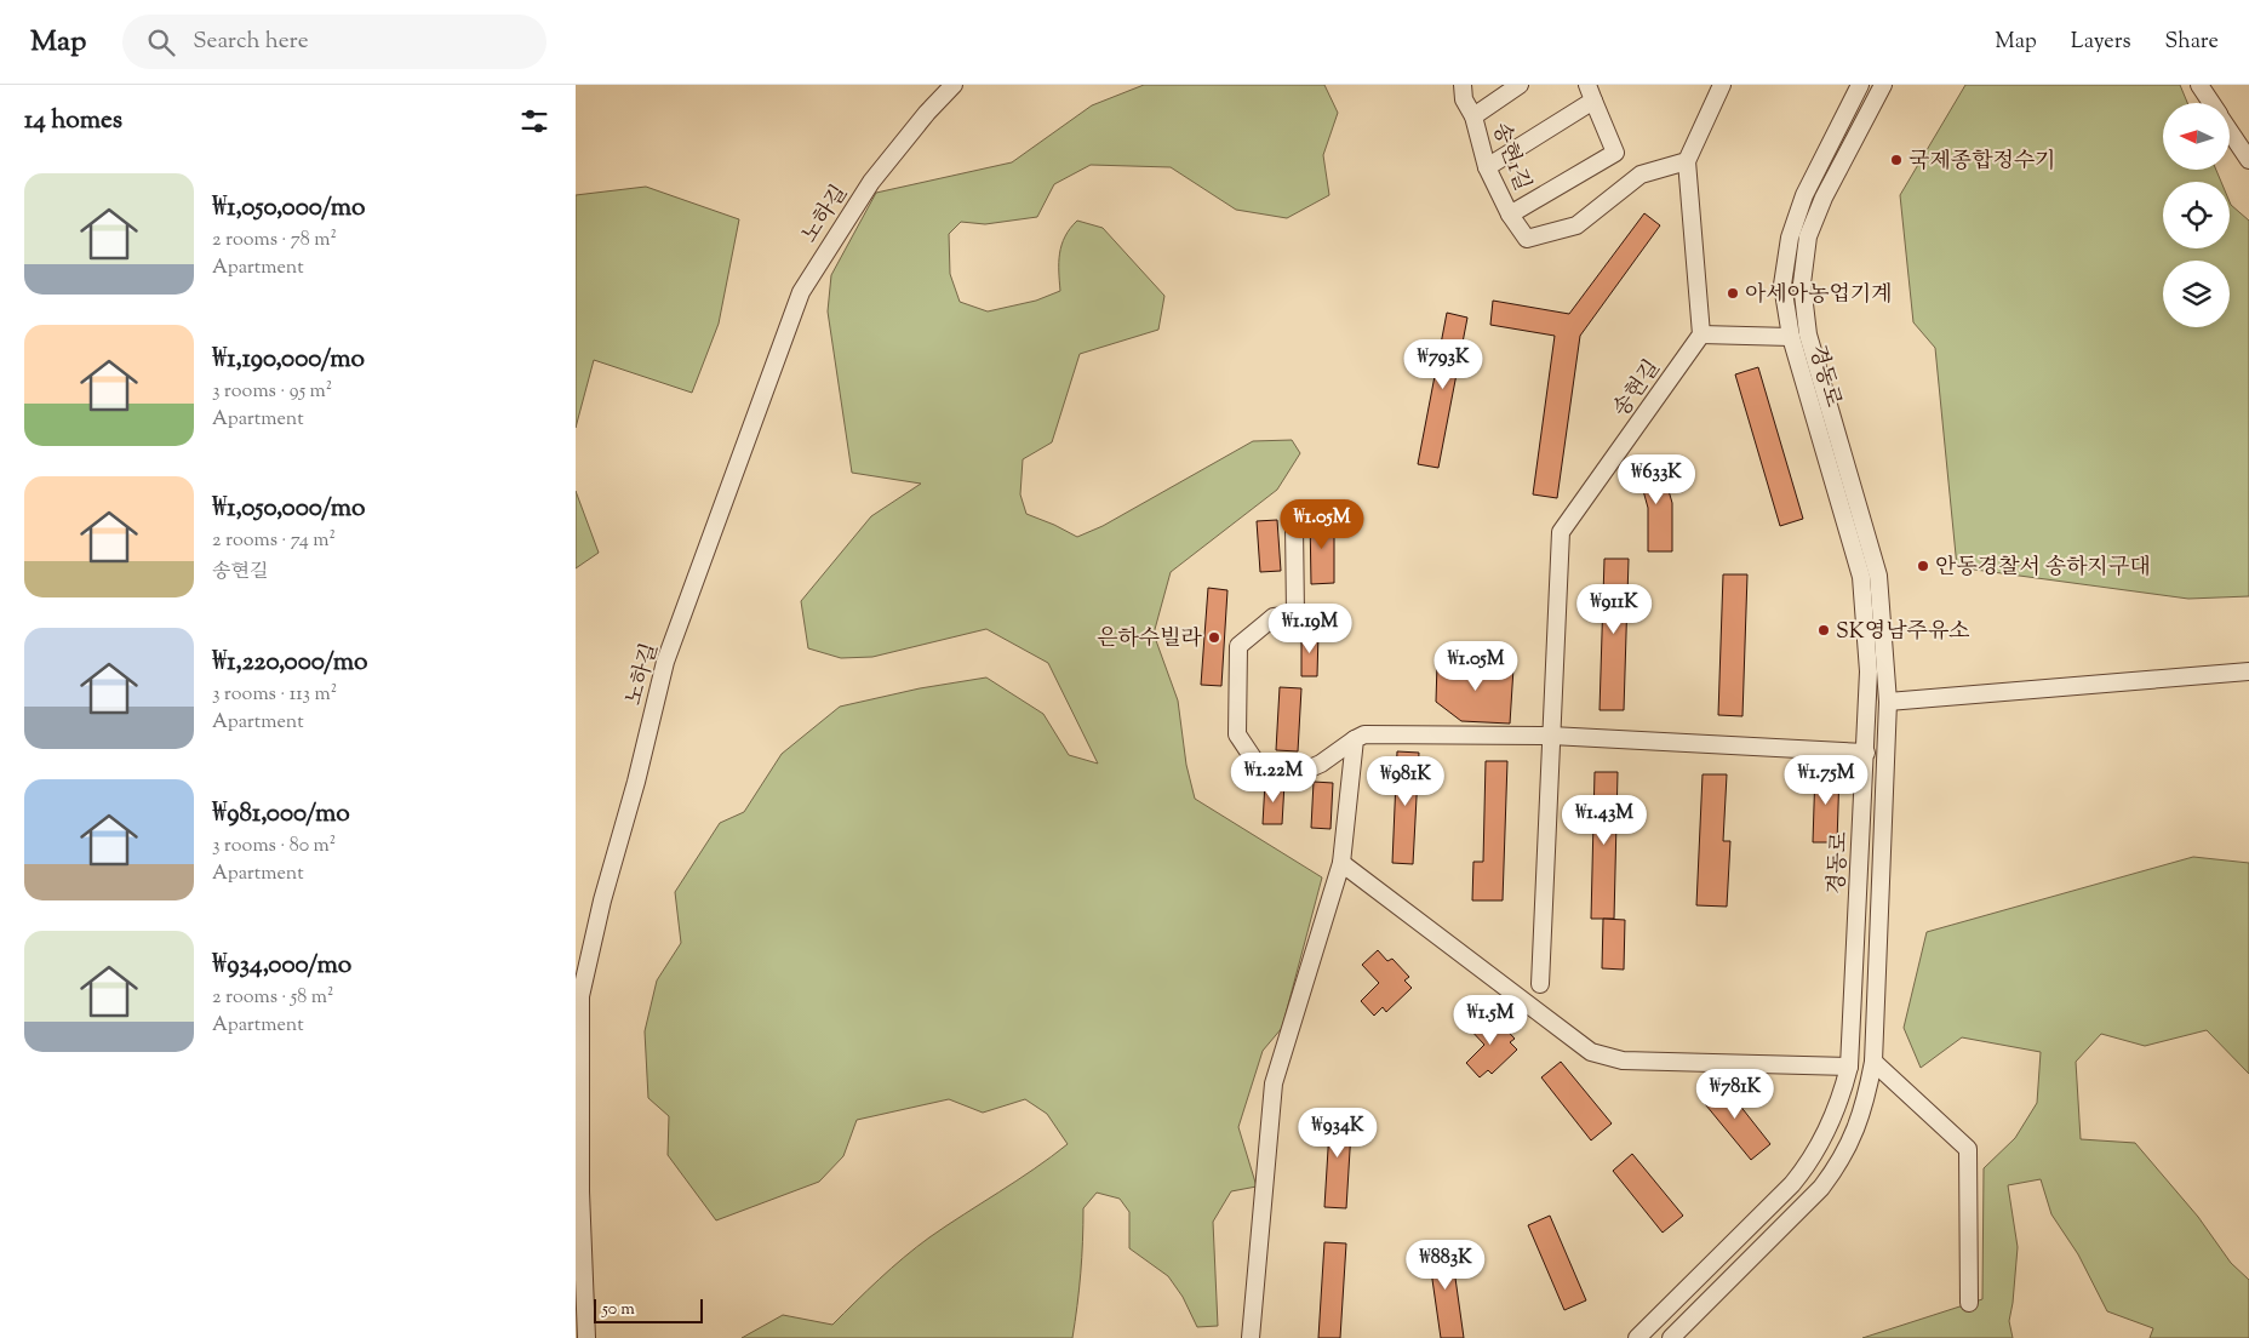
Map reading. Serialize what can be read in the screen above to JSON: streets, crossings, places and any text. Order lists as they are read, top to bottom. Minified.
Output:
{"streets":{"street":["송현1길","노하길","경동로","송현길"]},"places":["국제종합정수기","아세아농업기계","안동경찰서 송하지구대","SK영남주유소","은하수빌라"],"scale_bar":"50 m","north":"left","page":{"header":"Map","search":"Search here","nav":["Map","Layers","Share"],"heading":"14 homes","list":[{"name":"₩1,050,000/mo","note":"2 rooms · 78 m² · Apartment"},{"name":"₩1,190,000/mo","note":"3 rooms · 95 m² · Apartment"},{"name":"₩1,050,000/mo","note":"2 rooms · 74 m² · 송현길"},{"name":"₩1,220,000/mo","note":"3 rooms · 113 m² · Apartment"},{"name":"₩981,000/mo","note":"3 rooms · 80 m² · Apartment"},{"name":"₩934,000/mo","note":"2 rooms · 58 m² · Apartment"}],"price":["₩793K","₩633K","₩1.05M","₩911K","₩1.19M","₩1.05M","₩1.22M","₩1.75M","₩981K","₩1.43M","₩1.5M","₩781K","₩934K","₩883K"],"scale":"50 m"}}
